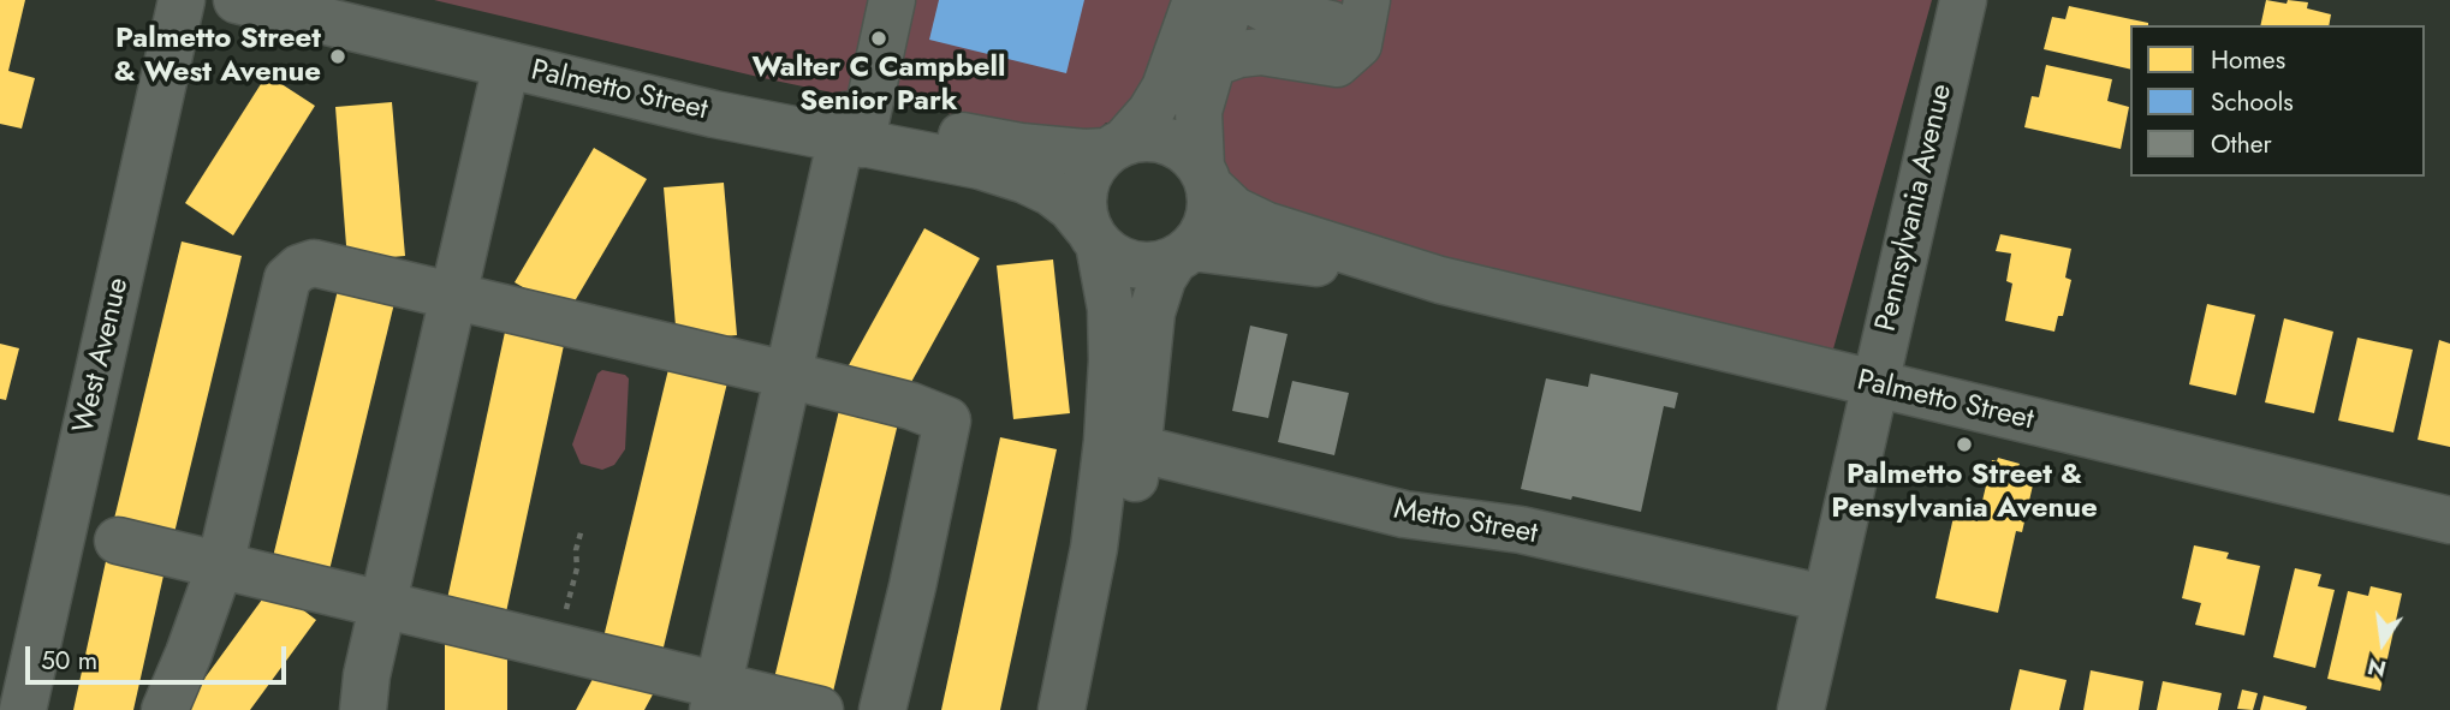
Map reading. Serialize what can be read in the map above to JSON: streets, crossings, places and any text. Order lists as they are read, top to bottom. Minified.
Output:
{"streets":{"street":["Palmetto Street","Pennsylvania Avenue","West Avenue","Metto Street"]},"crossings":[["Palmetto Street","Pennsylvania Avenue"],["Pennsylvania Avenue","Metto Street"]],"places":["Walter C Campbell Senior Park","Palmetto Street & West Avenue","Palmetto Street & Pensylvania Avenue"],"legend":["Homes","Schools","Other"],"scale_bar":"50 m","north":"bottom"}
